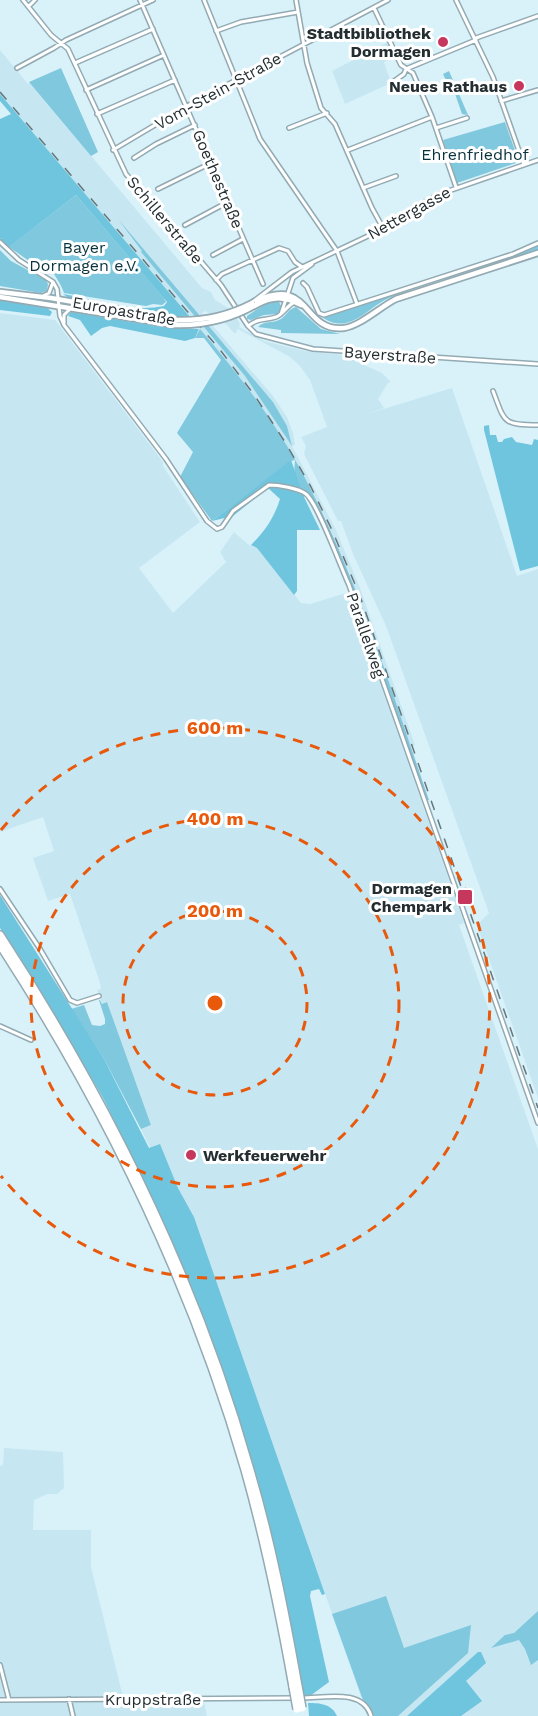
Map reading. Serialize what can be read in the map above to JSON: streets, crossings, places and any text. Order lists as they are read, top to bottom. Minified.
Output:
{"streets":{"main road":["Europastraße"],"street":["Vom-Stein-Straße","Goethestraße","Nettergasse","Schillerstraße","Bayerstraße","Parallelweg","Kruppstraße"]},"crossings":[["Vom-Stein-Straße","Goethestraße"],["Vom-Stein-Straße","Schillerstraße"],["Nettergasse","Europastraße"],["Schillerstraße","Bayerstraße"],["Europastraße","Parallelweg"]],"parks":["Ehrenfriedhof","Bayer Dormagen e.V."],"places":{"other":["Stadtbibliothek Dormagen","Neues Rathaus","Werkfeuerwehr"],"transit":["Dormagen Chempark"]},"rings":["600 m","400 m","200 m"]}
